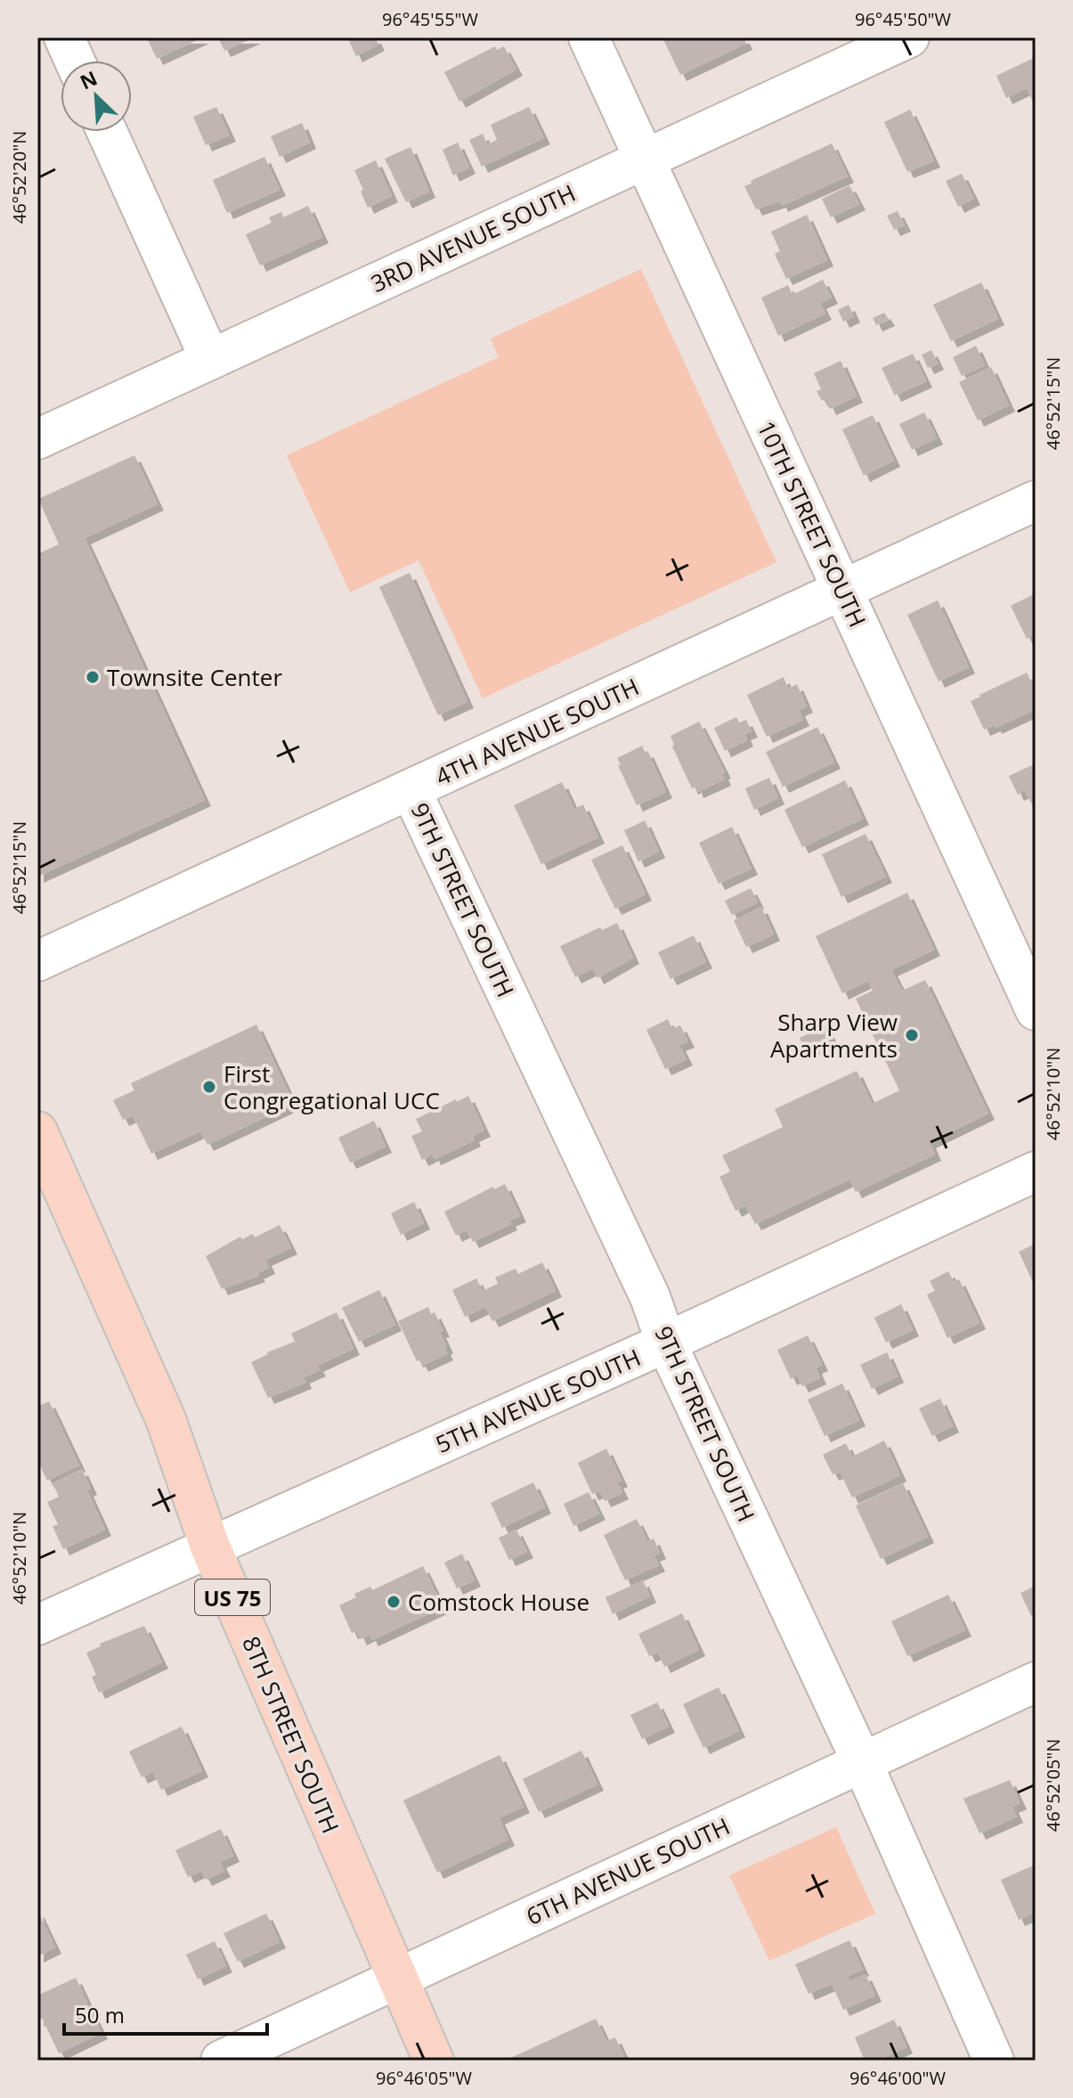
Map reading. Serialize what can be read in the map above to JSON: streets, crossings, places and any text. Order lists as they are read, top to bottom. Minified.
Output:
{"streets":{"main road":["US 75","8TH STREET SOUTH"],"street":["3RD AVENUE SOUTH","10TH STREET SOUTH","4TH AVENUE SOUTH","9TH STREET SOUTH","5TH AVENUE SOUTH","6TH AVENUE SOUTH"]},"crossings":[["3RD AVENUE SOUTH","10TH STREET SOUTH"],["10TH STREET SOUTH","4TH AVENUE SOUTH"],["4TH AVENUE SOUTH","9TH STREET SOUTH"],["9TH STREET SOUTH","5TH AVENUE SOUTH"],["9TH STREET SOUTH","6TH AVENUE SOUTH"],["5TH AVENUE SOUTH","8TH STREET SOUTH"],["8TH STREET SOUTH","6TH AVENUE SOUTH"]],"places":["Townsite Center","Sharp View Apartments","First Congregational UCC","Comstock House"],"scale_bar":"50 m","north":"top left","coordinates":["96°45'55\"W","96°45'50\"W","46°52'20\"N","46°52'15\"N","46°52'10\"N","46°52'05\"N","96°46'05\"W","96°46'00\"W"]}
